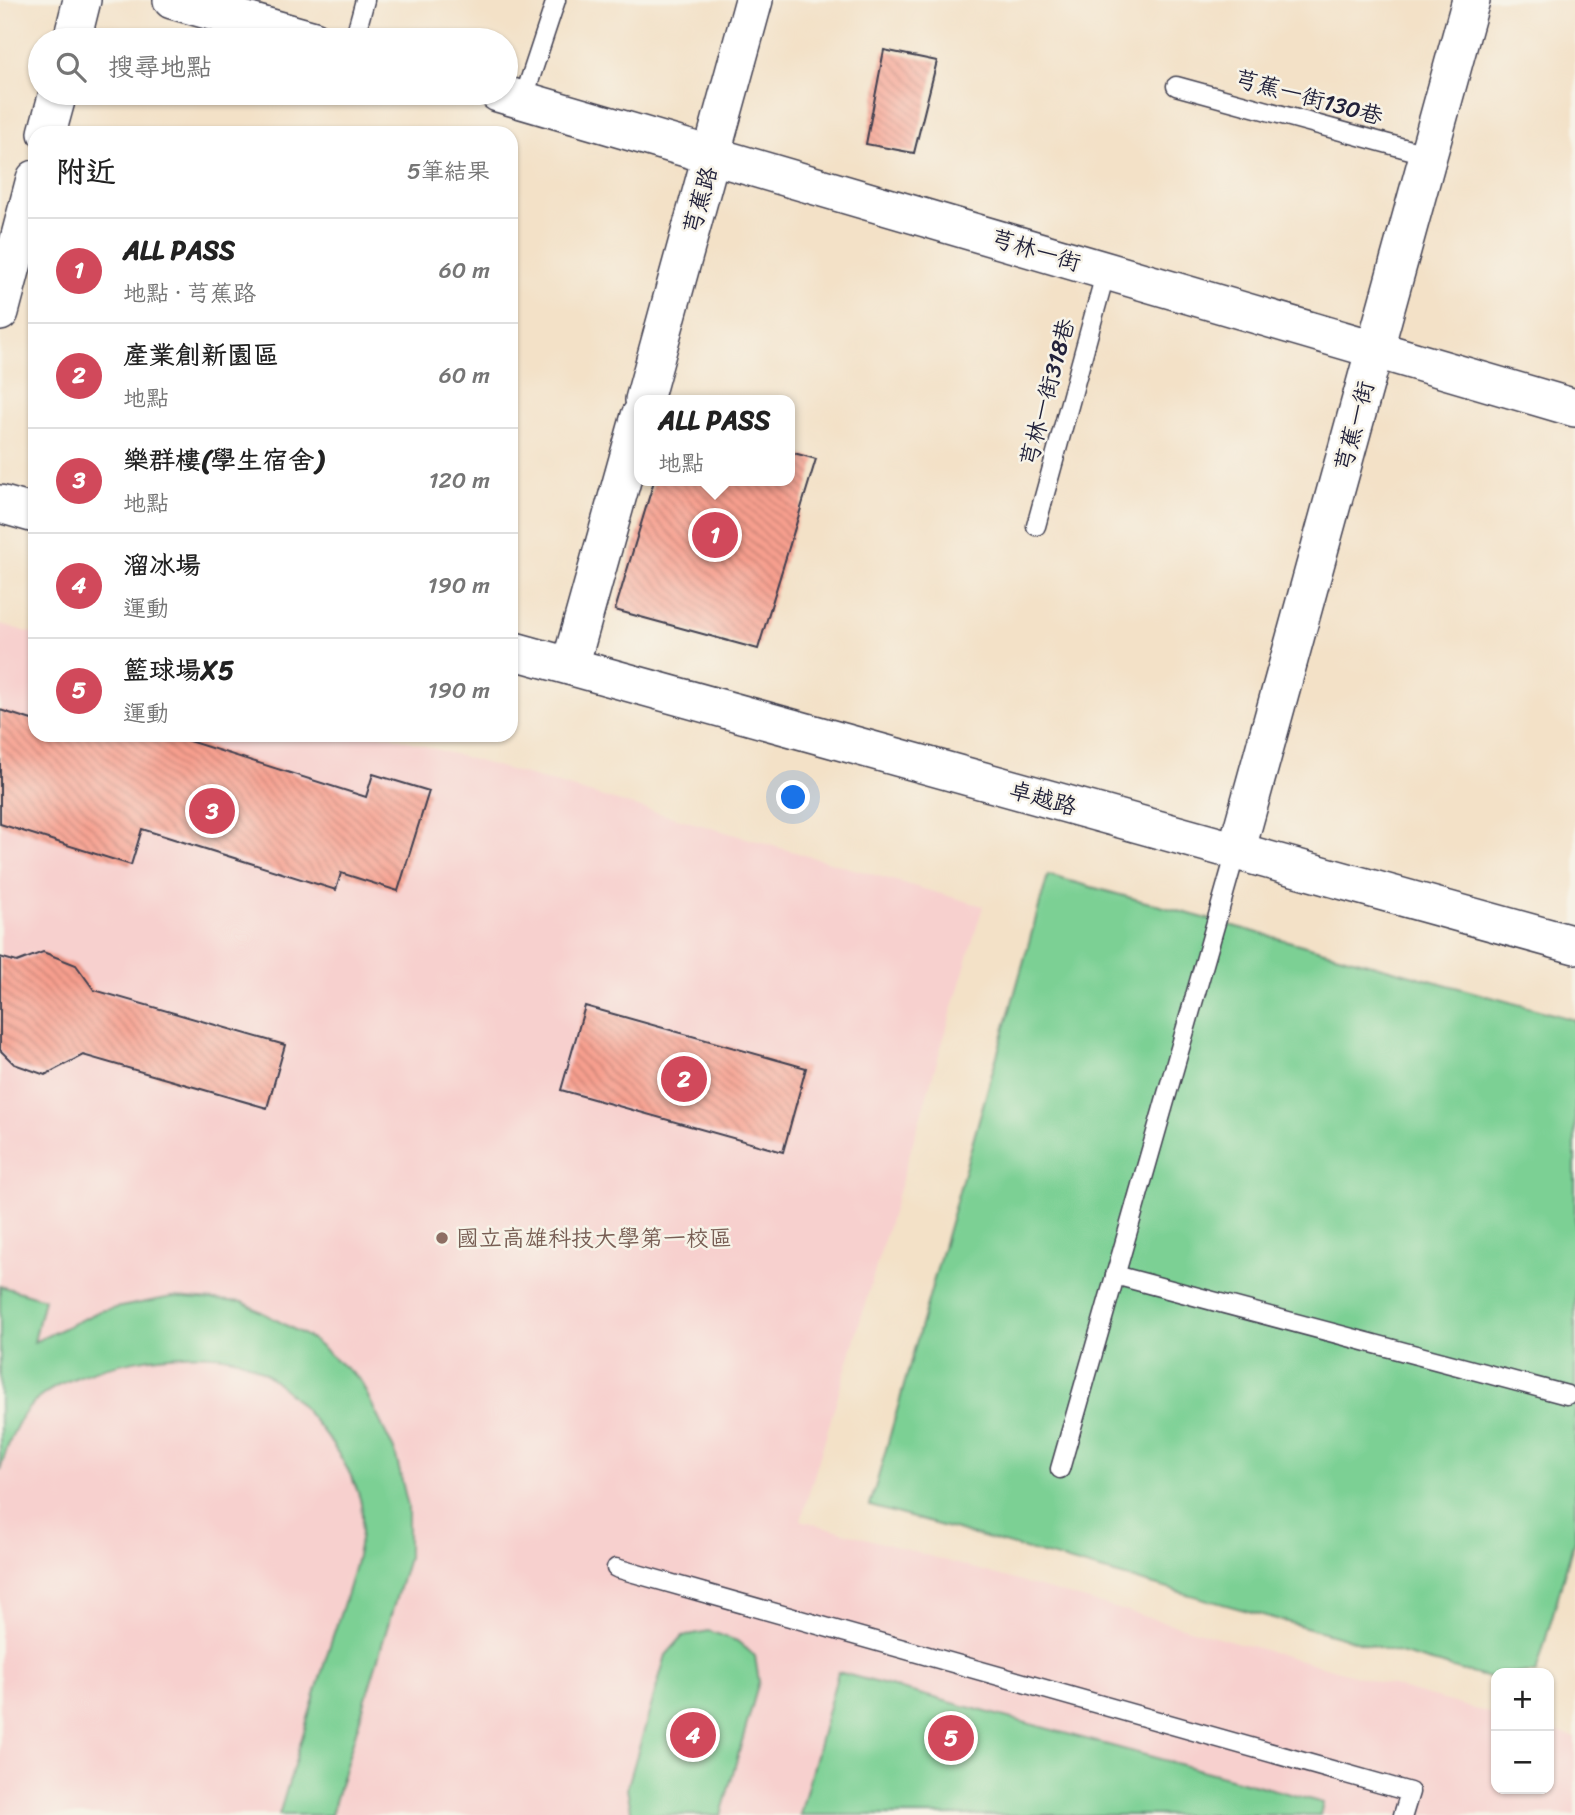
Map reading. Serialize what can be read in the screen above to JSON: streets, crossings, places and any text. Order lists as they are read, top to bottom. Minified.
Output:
{"streets":{"street":["芎蕉路","芎林一街","芎蕉一街","卓越路"],"lane":["芎蕉一街130巷","芎林一街318巷"]},"crossings":[["芎蕉一街130巷","芎蕉一街"],["芎蕉路","芎林一街"],["芎林一街","芎林一街318巷"],["芎林一街","芎蕉一街"],["芎蕉一街","卓越路"]],"places":["國立高雄科技大學第一校區"],"page":{"search":"搜尋地點","heading":["附近","5筆結果"],"list":[{"mark":"1","name":"ALL PASS","note":"地點 · 芎蕉路","value":"60 m"},{"mark":"2","name":"產業創新園區","note":"地點","value":"60 m"},{"mark":"3","name":"樂群樓(學生宿舍)","note":"地點","value":"120 m"},{"mark":"4","name":"溜冰場","note":"運動","value":"190 m"},{"mark":"5","name":"籃球場X5","note":"運動","value":"190 m"}],"popup":["ALL PASS","地點"],"pins":["1","3","2","4","5"],"map_buttons":["+","−"]}}
